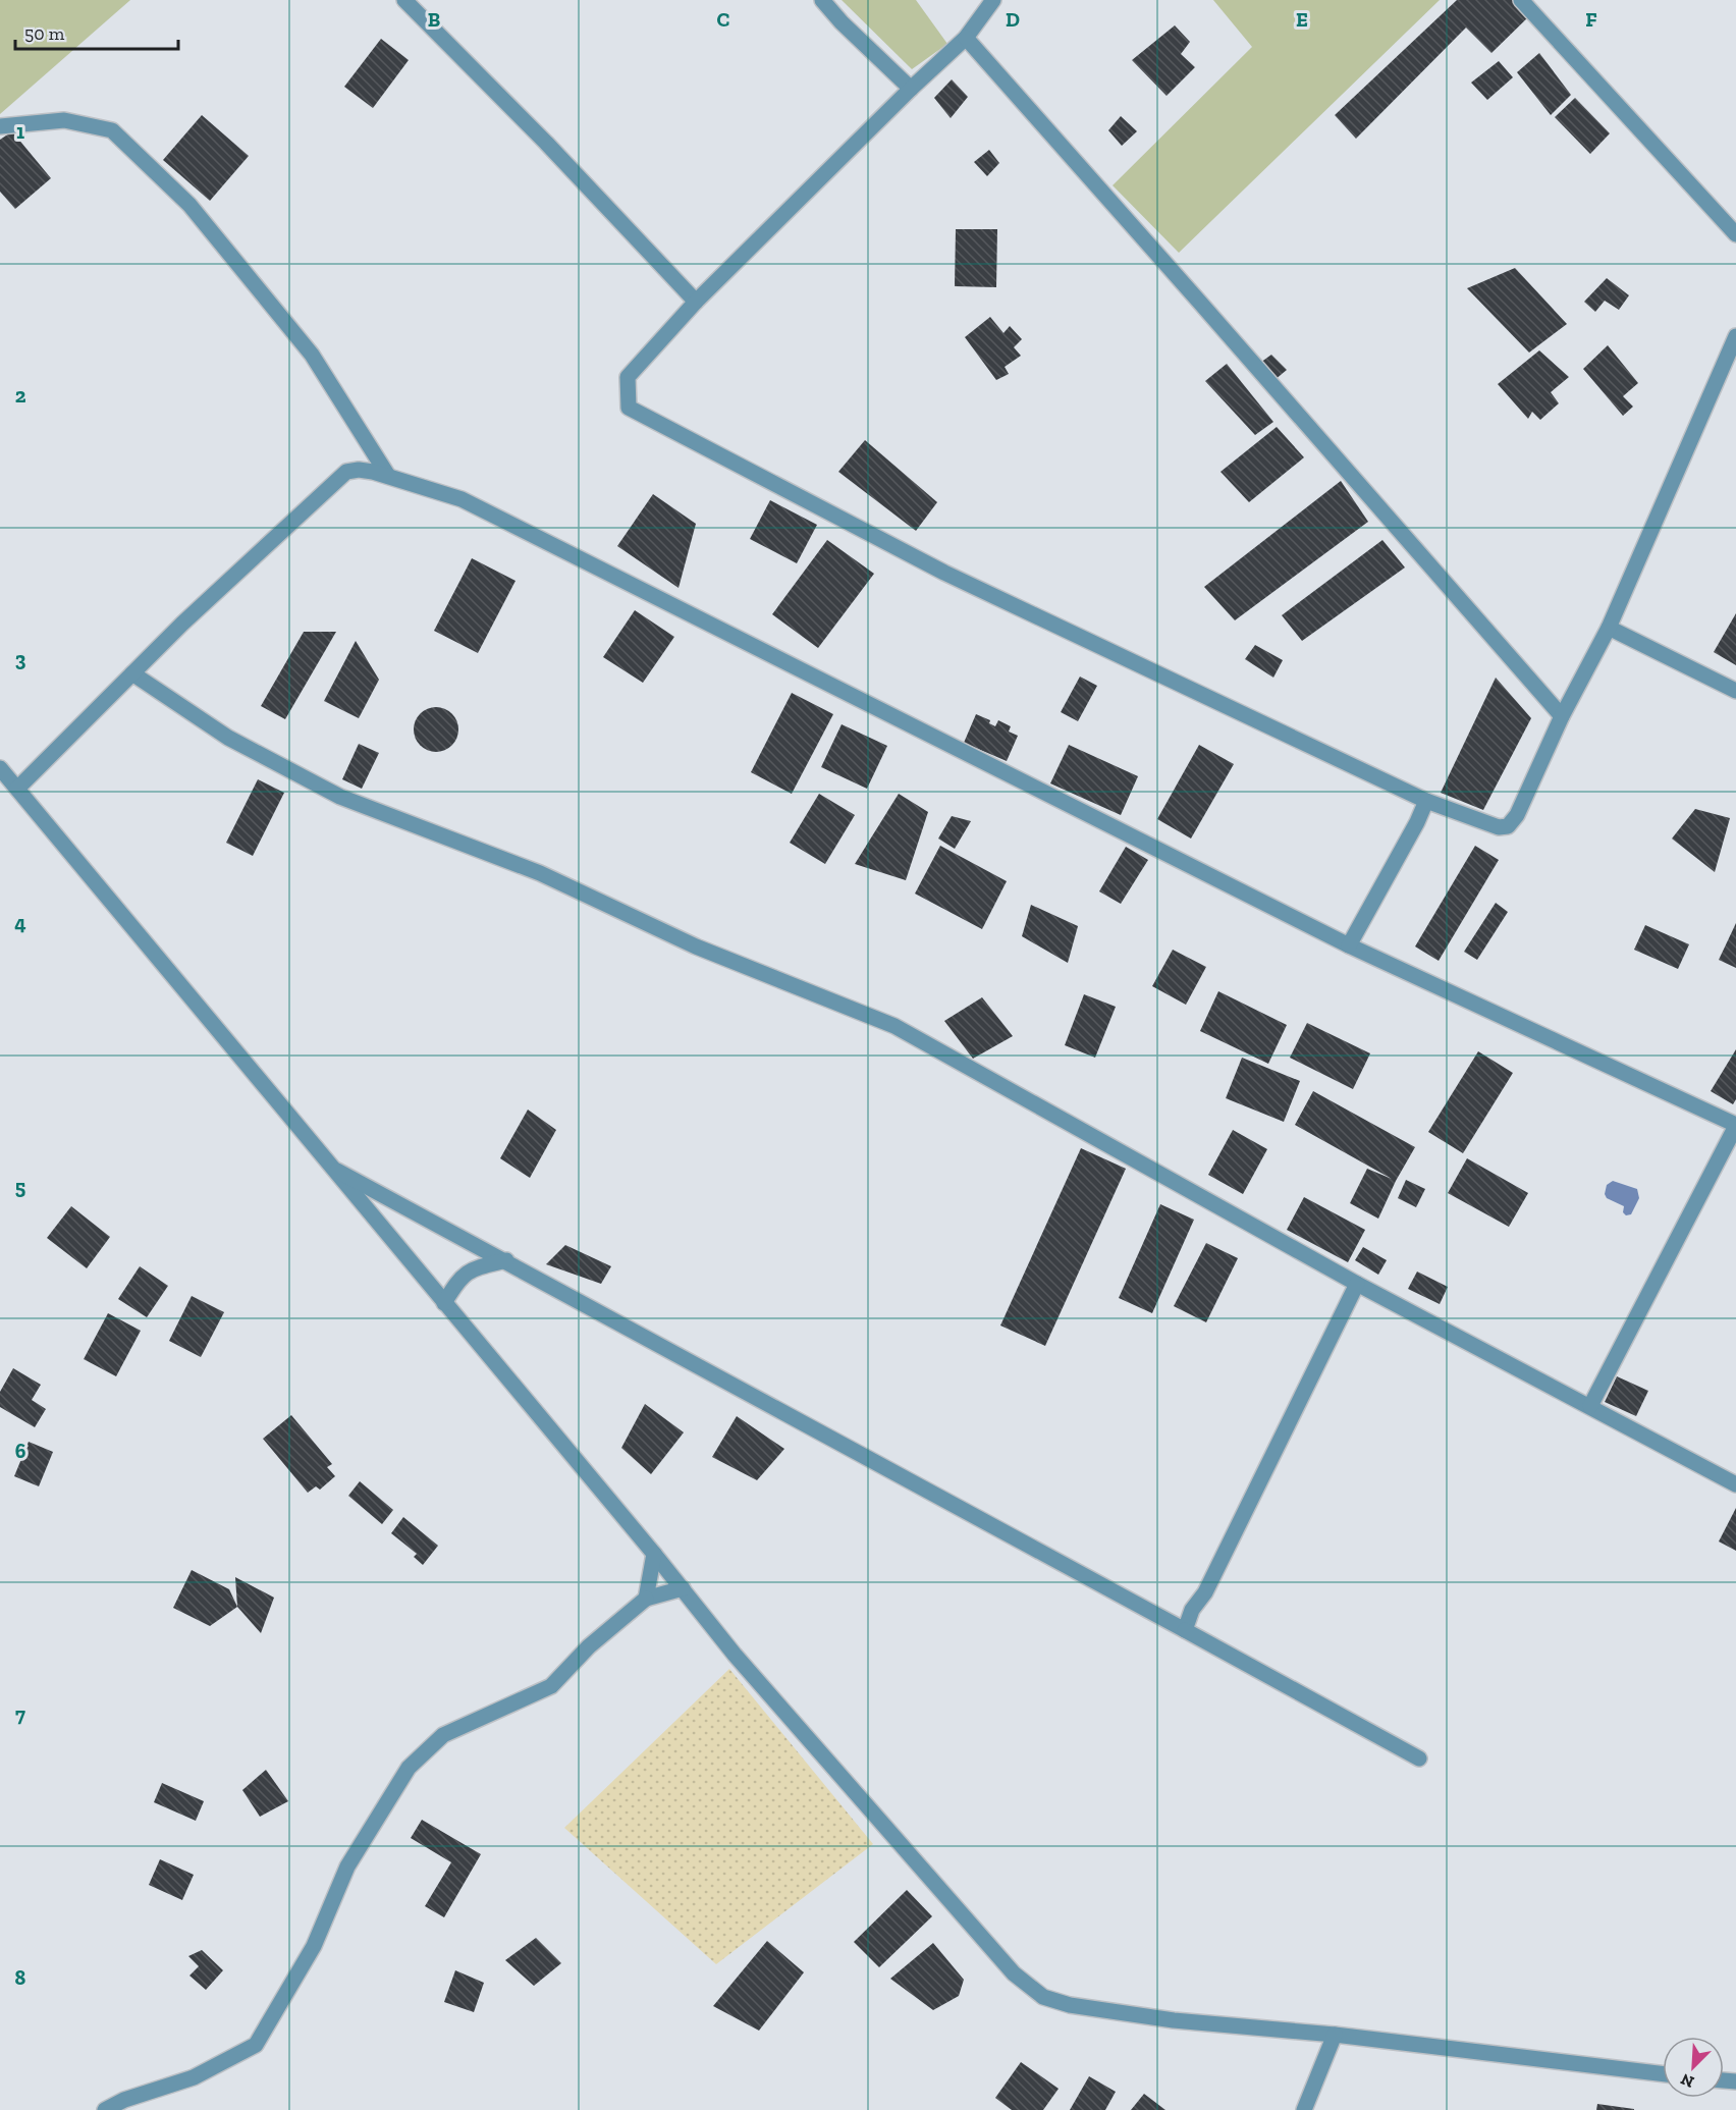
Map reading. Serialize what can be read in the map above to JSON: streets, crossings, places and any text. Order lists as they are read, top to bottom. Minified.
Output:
{"scale_bar":"50 m","north":"bottom left","grid":{"columns":["B","C","D","E","F"],"rows":["1","2","3","4","5","6","7","8"]}}
